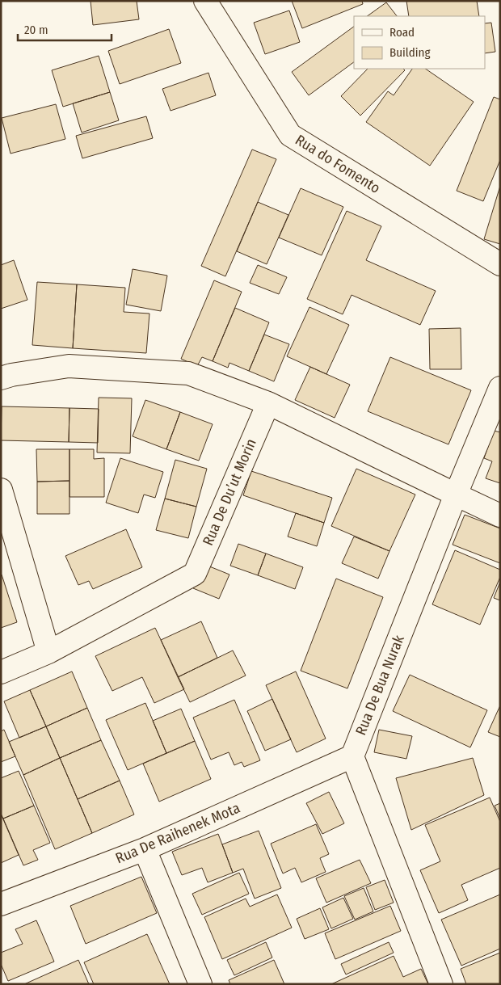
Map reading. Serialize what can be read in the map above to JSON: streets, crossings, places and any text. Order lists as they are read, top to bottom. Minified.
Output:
{"streets":{"street":["Rua do Fomento","Rua De Du’ut Morin","Rua De Bua Nurak","Rua De Raihenek Mota"]},"crossings":[["Rua De Bua Nurak","Rua De Raihenek Mota"]],"legend":["Road","Building"],"scale_bar":"20 m"}
